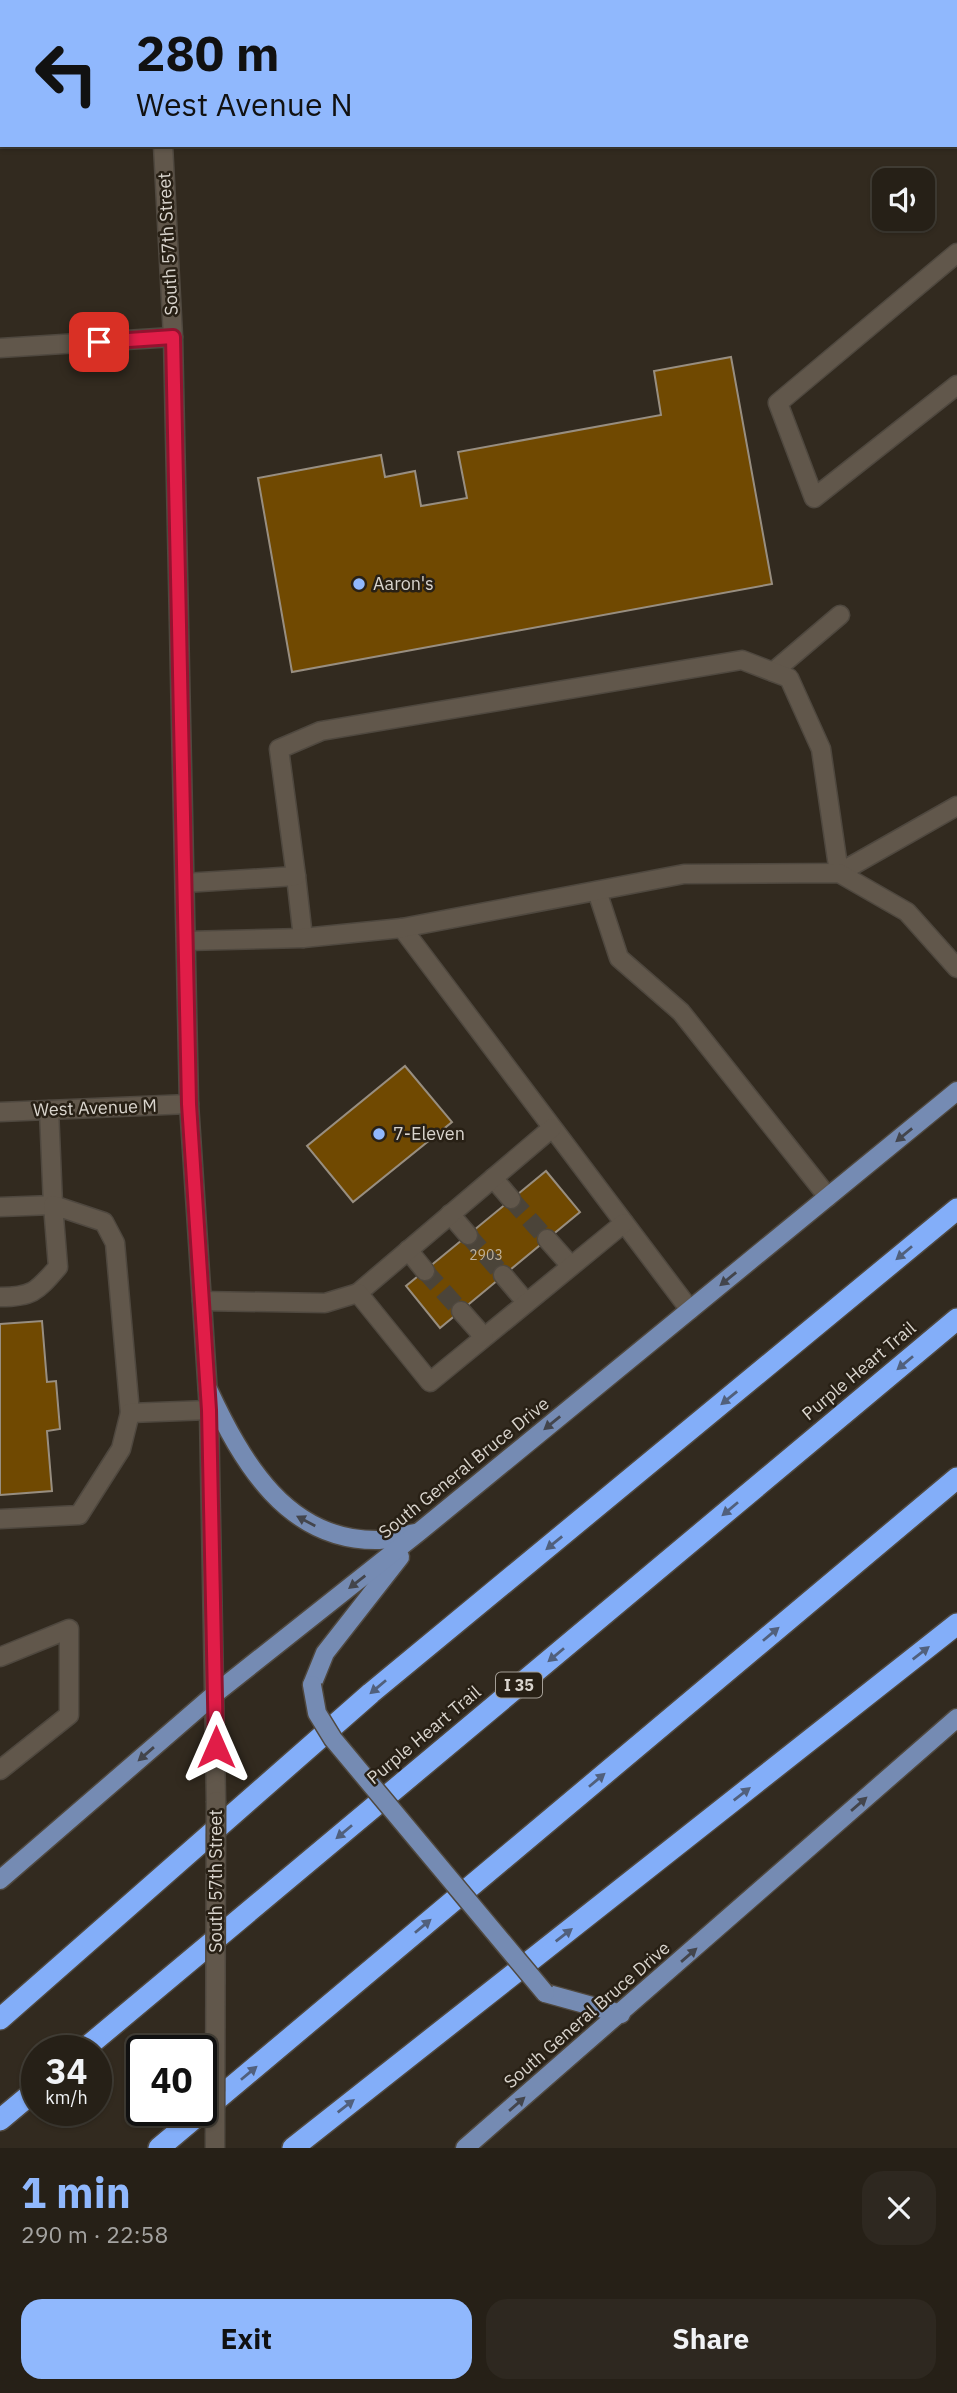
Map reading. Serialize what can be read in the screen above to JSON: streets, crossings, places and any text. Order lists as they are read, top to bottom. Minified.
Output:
{"streets":{"highway":["Purple Heart Trail","I 35"],"main road":["South General Bruce Drive"],"street":["South 57th Street","West Avenue M"]},"crossings":[["South 57th Street","West Avenue M"],["South 57th Street","South General Bruce Drive"]],"places":["Aaron's","7-Eleven"],"house_numbers":["2903"],"page":{"turn":["280 m","West Avenue N"],"speed":"34 km/h","limit":"40","heading":["1 min","290 m · 22:58"],"buttons":["Exit","Share"]}}
